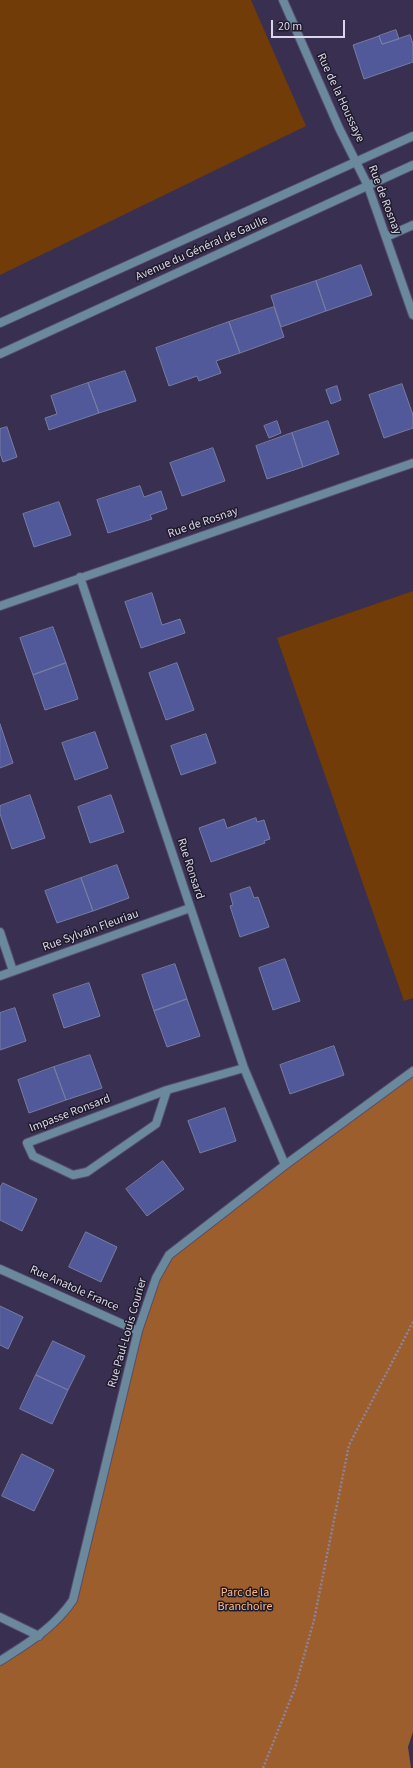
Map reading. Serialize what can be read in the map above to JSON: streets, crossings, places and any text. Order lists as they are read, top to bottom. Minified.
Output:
{"streets":{"street":["Rue de la Houssaye","Rue de Rosnay","Avenue du Général de Gaulle","Rue Ronsard","Rue Sylvain Fleuriau","Impasse Ronsard","Rue Anatole France","Rue Paul-Louis Courier"]},"crossings":[["Rue de la Houssaye","Rue de Rosnay"],["Rue de la Houssaye","Avenue du Général de Gaulle"],["Rue de Rosnay","Avenue du Général de Gaulle"],["Rue de Rosnay","Rue Ronsard"],["Rue Ronsard","Rue Sylvain Fleuriau"],["Rue Ronsard","Impasse Ronsard"],["Rue Ronsard","Rue Paul-Louis Courier"],["Rue Anatole France","Rue Paul-Louis Courier"]],"parks":["Parc de la Branchoire"],"scale_bar":"20 m"}
